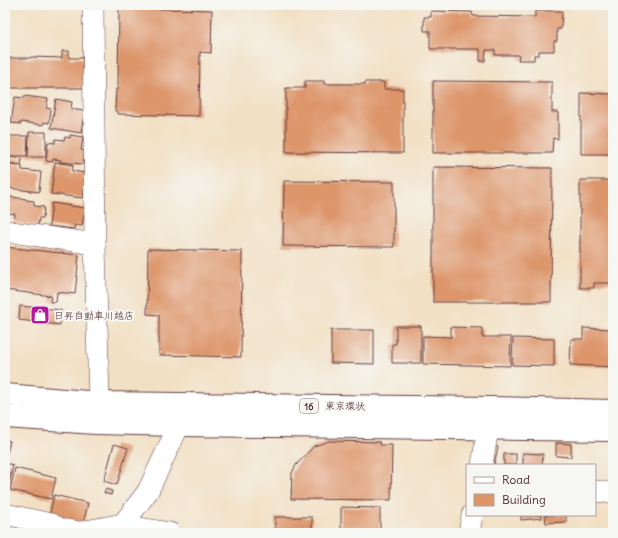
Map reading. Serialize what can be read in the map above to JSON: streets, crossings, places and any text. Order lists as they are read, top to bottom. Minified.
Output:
{"streets":{"highway":["16","東京環状"]},"places":{"shop":["日昇自動車川越店"]},"legend":["Road","Building"]}
